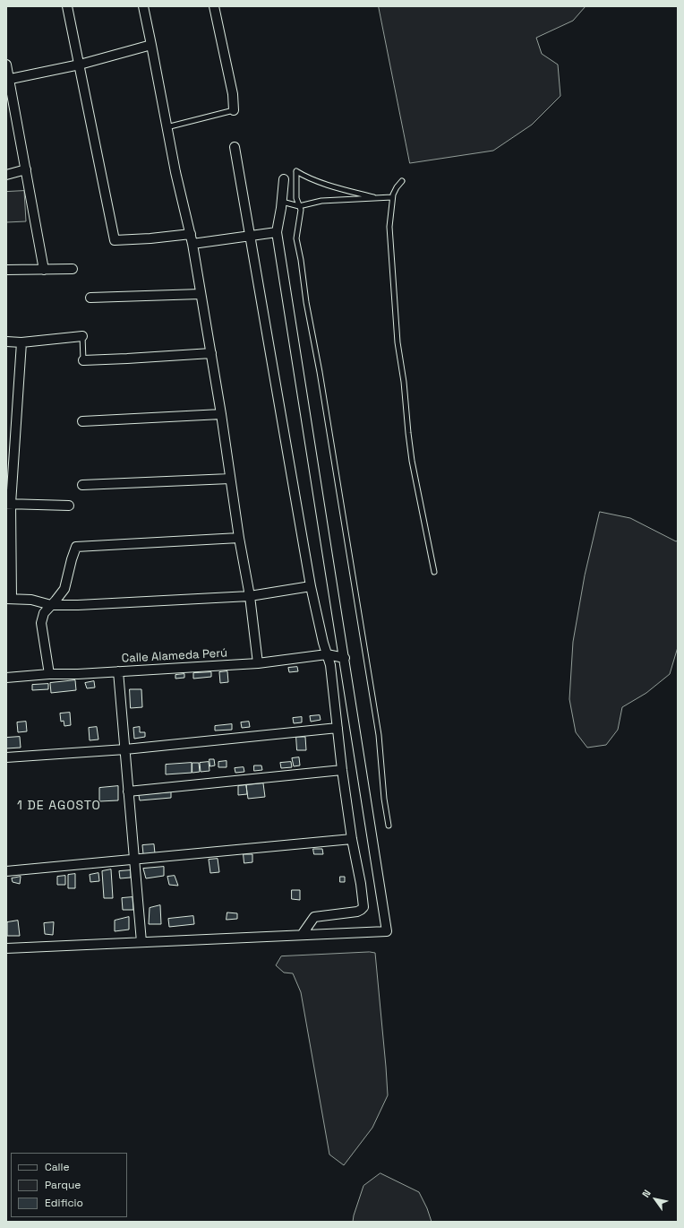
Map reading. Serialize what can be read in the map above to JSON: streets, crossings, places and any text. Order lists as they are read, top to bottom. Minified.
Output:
{"streets":{"street":["Calle Alameda Perú"]},"districts":["1 DE AGOSTO"],"legend":["Calle","Parque","Edificio"],"north":"top left"}
